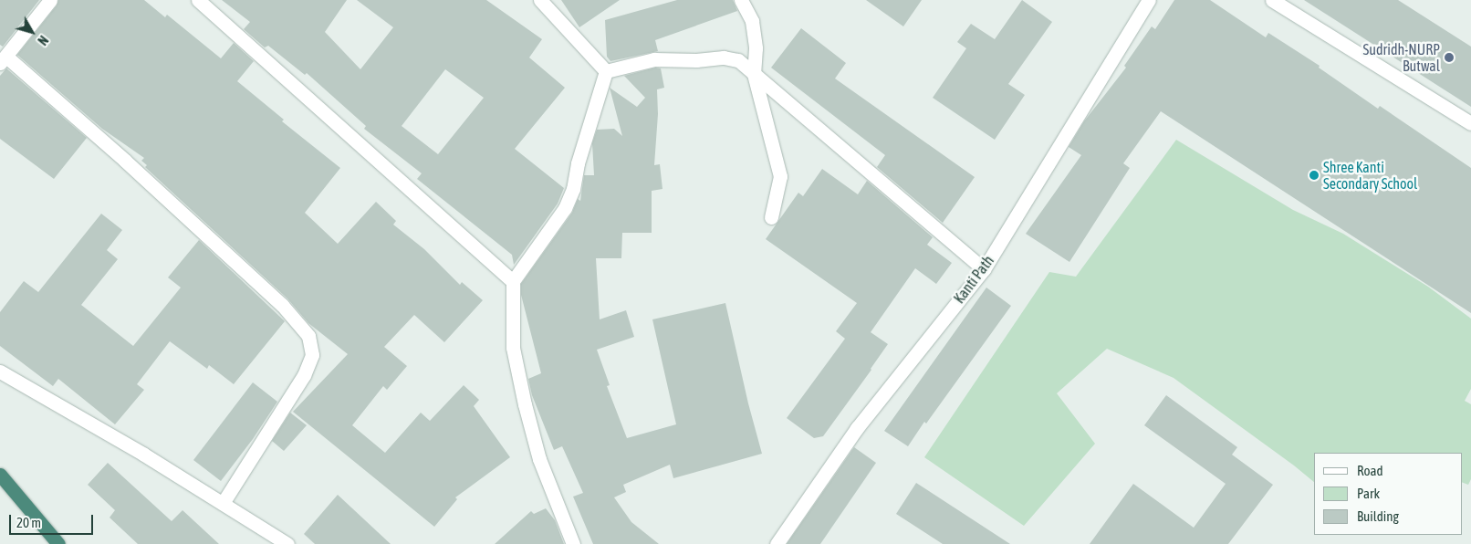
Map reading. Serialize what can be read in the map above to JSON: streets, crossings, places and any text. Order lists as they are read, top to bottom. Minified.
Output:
{"streets":{"street":["Kanti Path"]},"places":["Sudridh-NURP Butwal","Shree Kanti Secondary School"],"legend":["Road","Park","Building"],"scale_bar":"20 m","north":"bottom right"}
